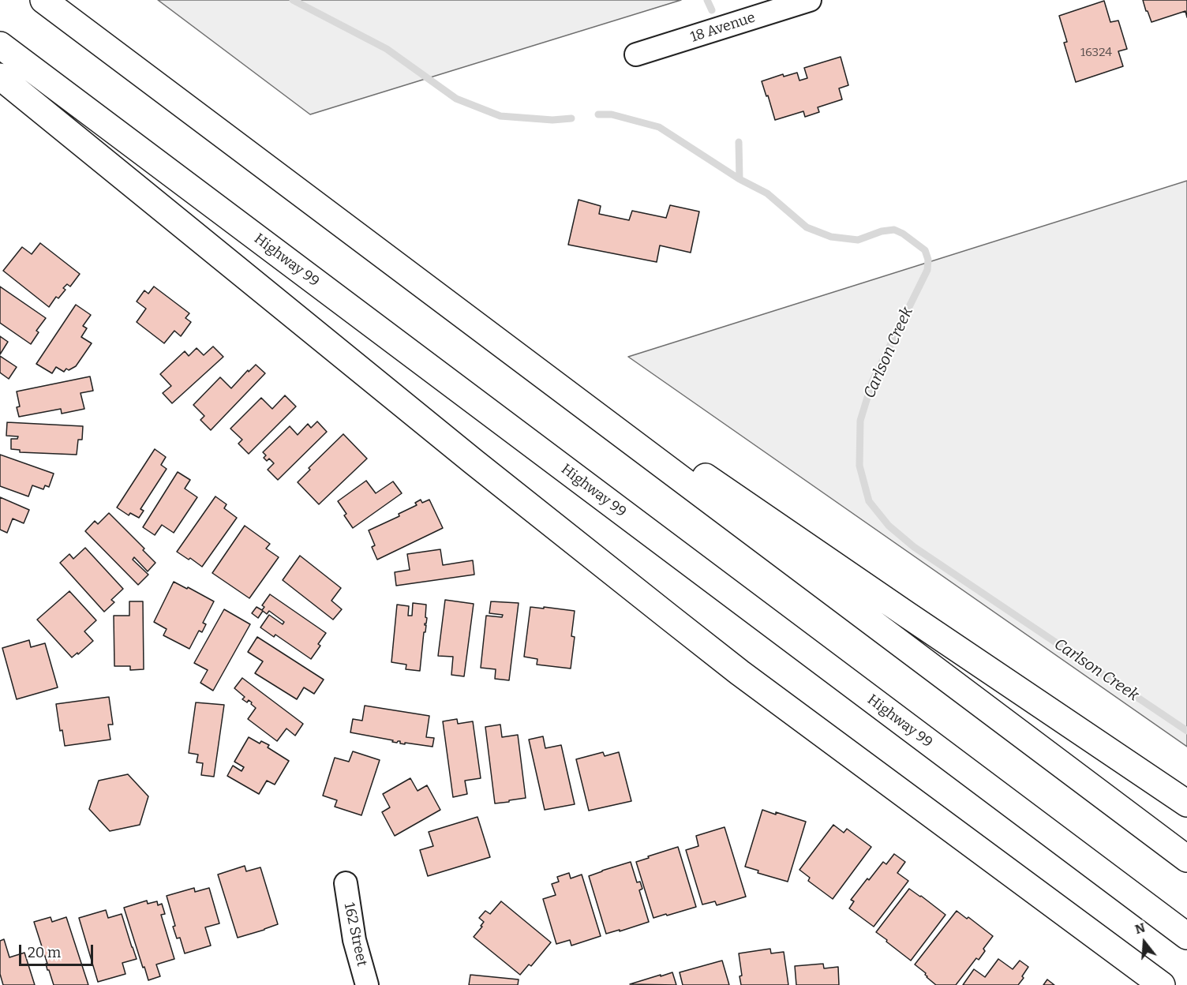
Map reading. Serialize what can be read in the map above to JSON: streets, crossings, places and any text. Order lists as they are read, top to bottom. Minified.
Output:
{"streets":{"highway":["Highway 99"],"street":["18 Avenue","162 Street"]},"water":["Carlson Creek"],"house_numbers":["16324"],"scale_bar":"20 m","north":"top"}
